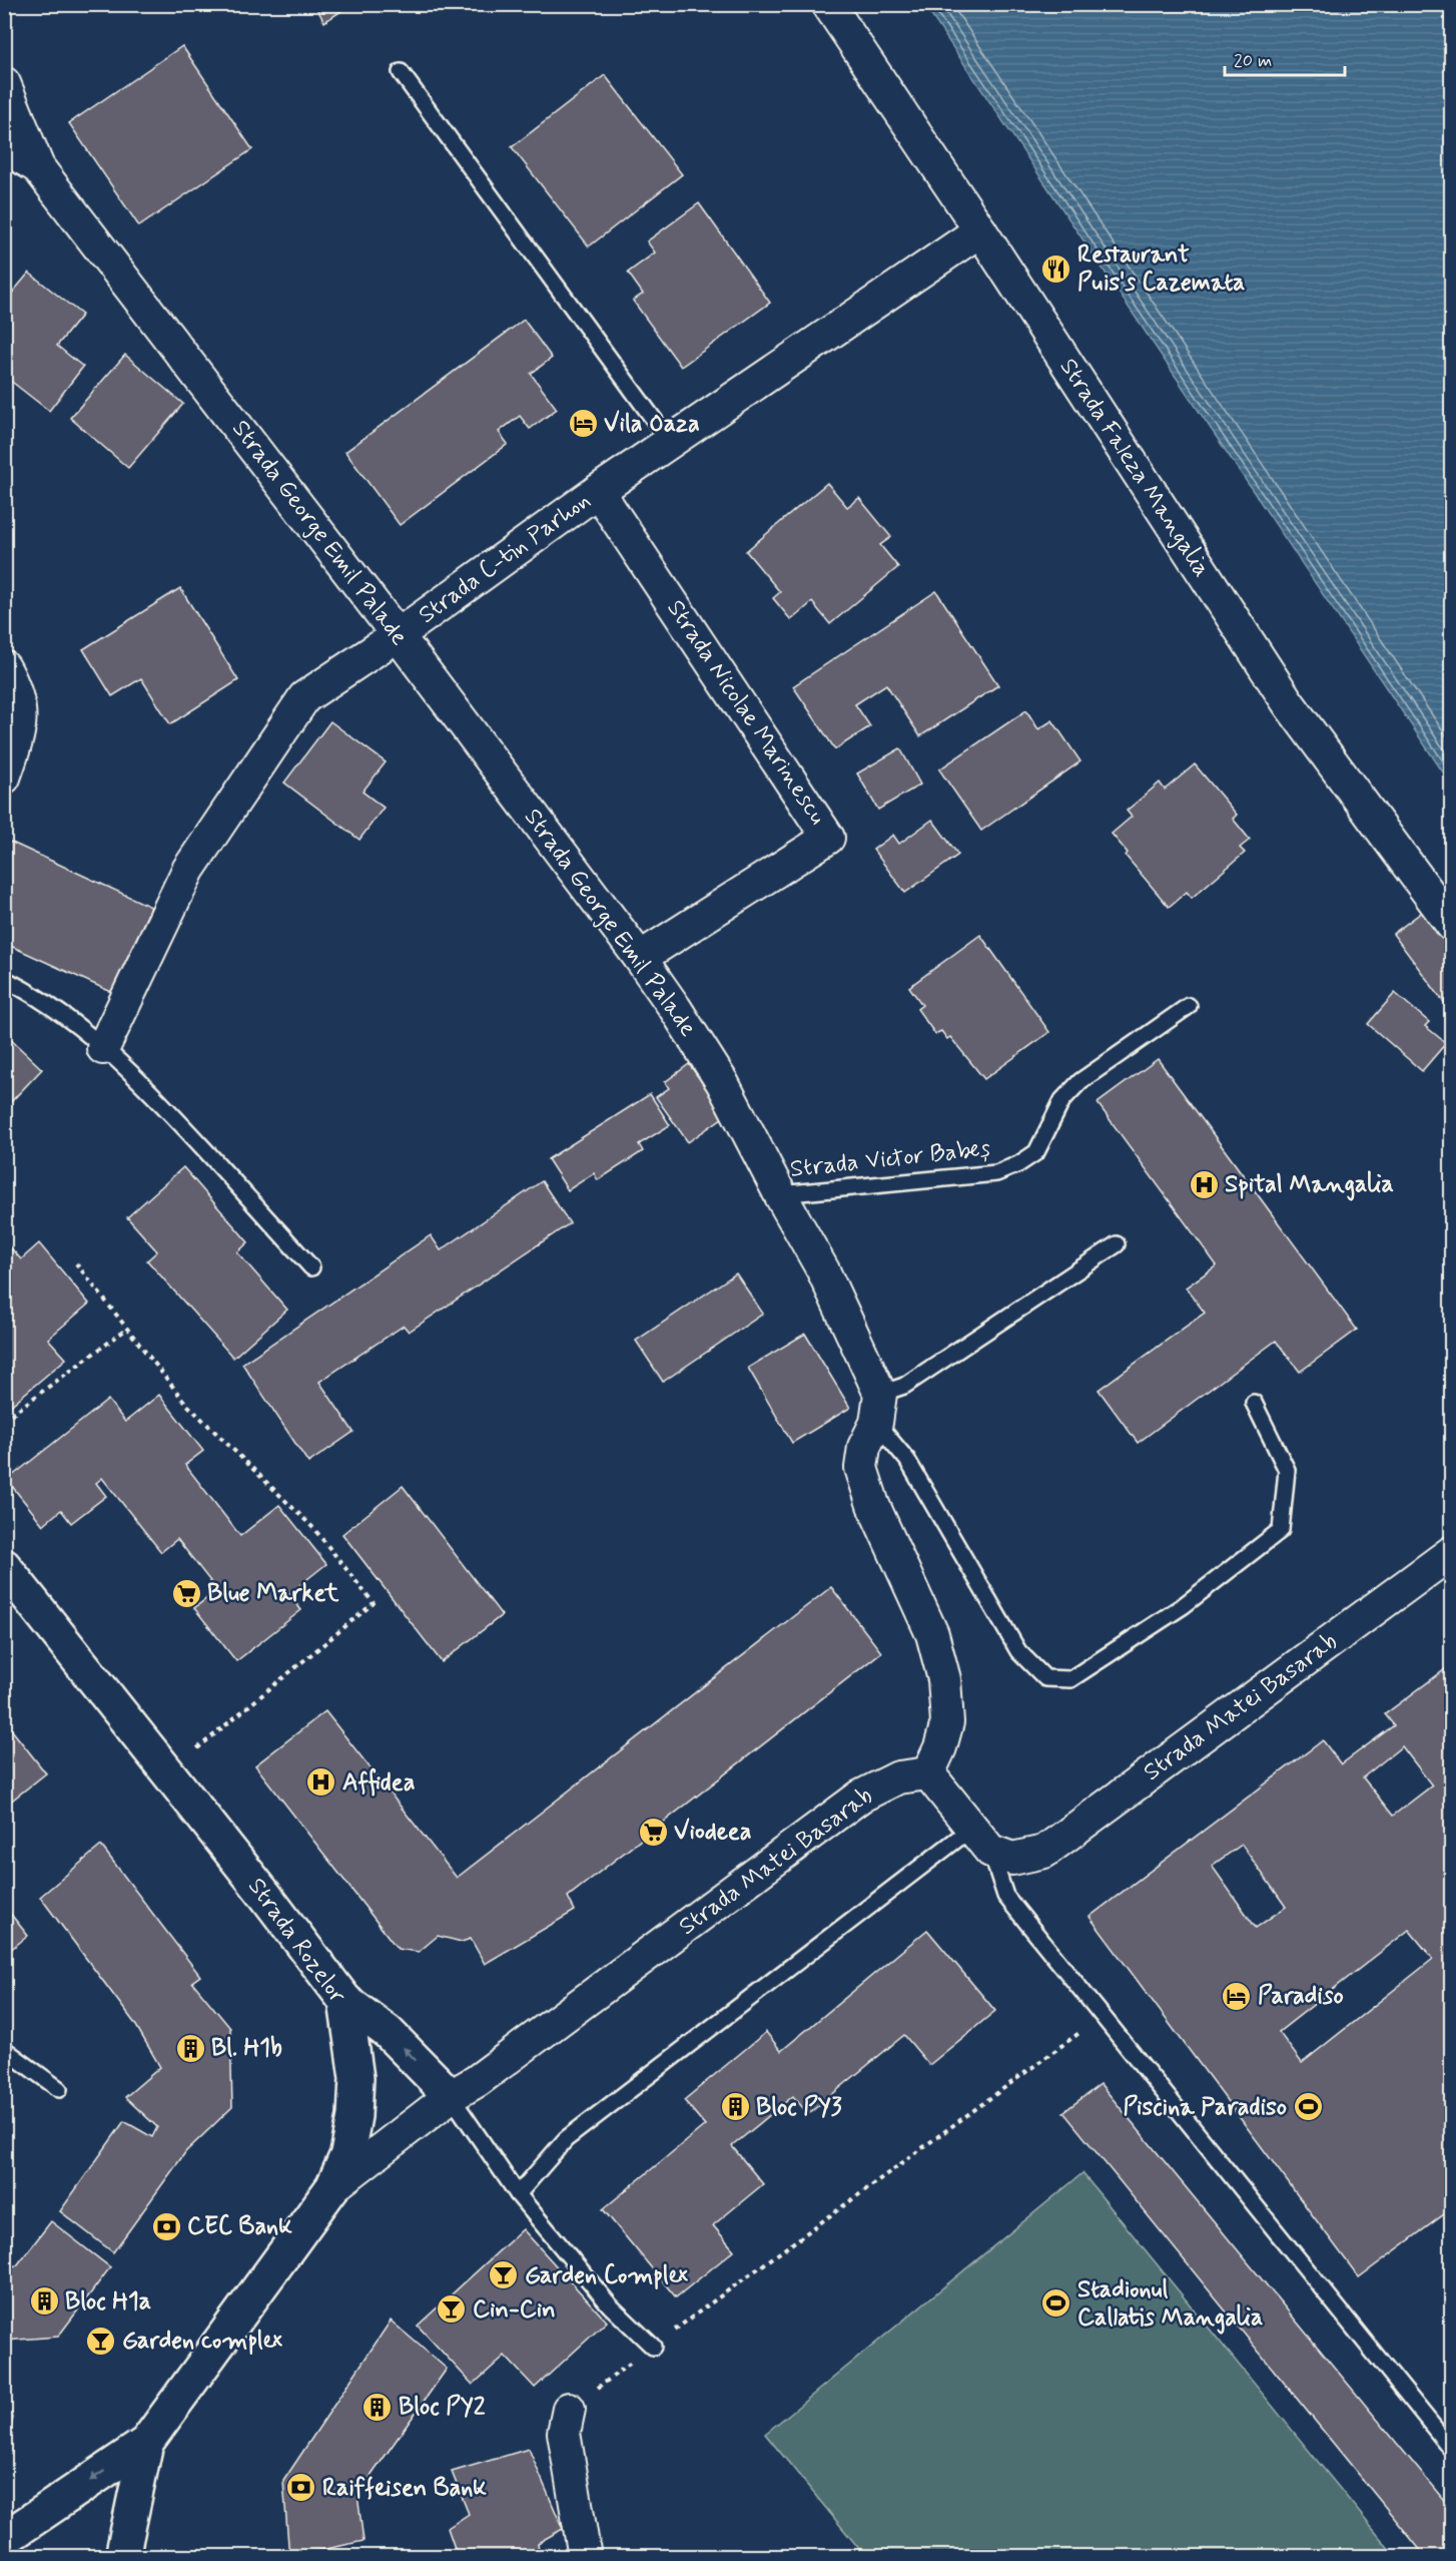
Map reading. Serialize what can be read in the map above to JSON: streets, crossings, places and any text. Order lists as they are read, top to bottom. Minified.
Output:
{"streets":{"street":["Strada Faleza Mangalia","Strada George Emil Palade","Strada C-tin Parhon","Strada Nicolae Marinescu","Strada Matei Basarab","Strada Rozelor"],"lane":["Strada Victor Babeș"]},"crossings":[["Strada Faleza Mangalia","Strada C-tin Parhon"],["Strada George Emil Palade","Strada C-tin Parhon"],["Strada George Emil Palade","Strada Nicolae Marinescu"],["Strada George Emil Palade","Strada Victor Babeș"],["Strada C-tin Parhon","Strada Nicolae Marinescu"],["Strada Matei Basarab","Strada Rozelor"]],"places":{"restaurant":["Restaurant Puis's Cazemata"],"hotel":["Vila Oaza","Paradiso"],"hospital":["Spital Mangalia","Affidea"],"supermarket":["Blue Market","Viodeea"],"building":["Bl. H1b","Bloc PY3","Bloc H1a","Bloc PY2"],"sports":["Piscina Paradiso","Stadionul Callatis Mangalia"],"bank":["CEC Bank","Raiffeisen Bank"],"bar":["Garden Complex","Cin-Cin","Garden complex"]},"scale_bar":"20 m"}
